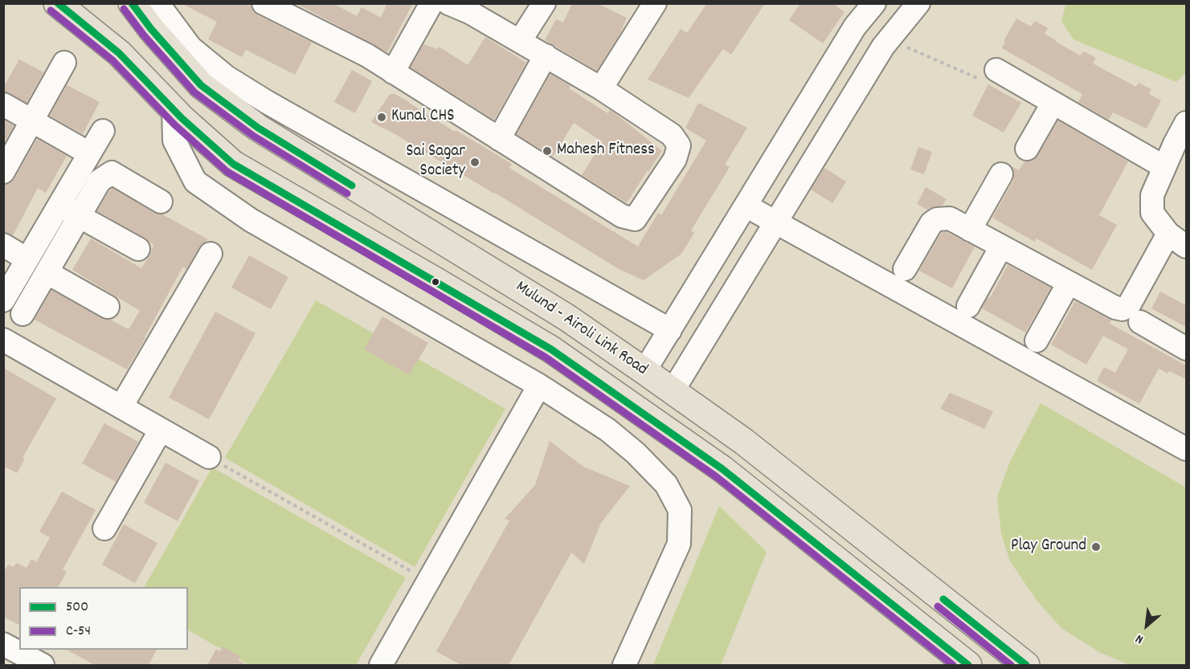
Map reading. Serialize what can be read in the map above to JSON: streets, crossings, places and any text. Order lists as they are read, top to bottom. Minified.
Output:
{"streets":{"main road":["Mulund - Airoli Link Road"]},"places":["Kunal CHS","Mahesh Fitness","Sai Sagar Society","Play Ground"],"lines":["transit line 500","transit line C-54"],"legend":["500","C-54"],"north":"bottom left"}
